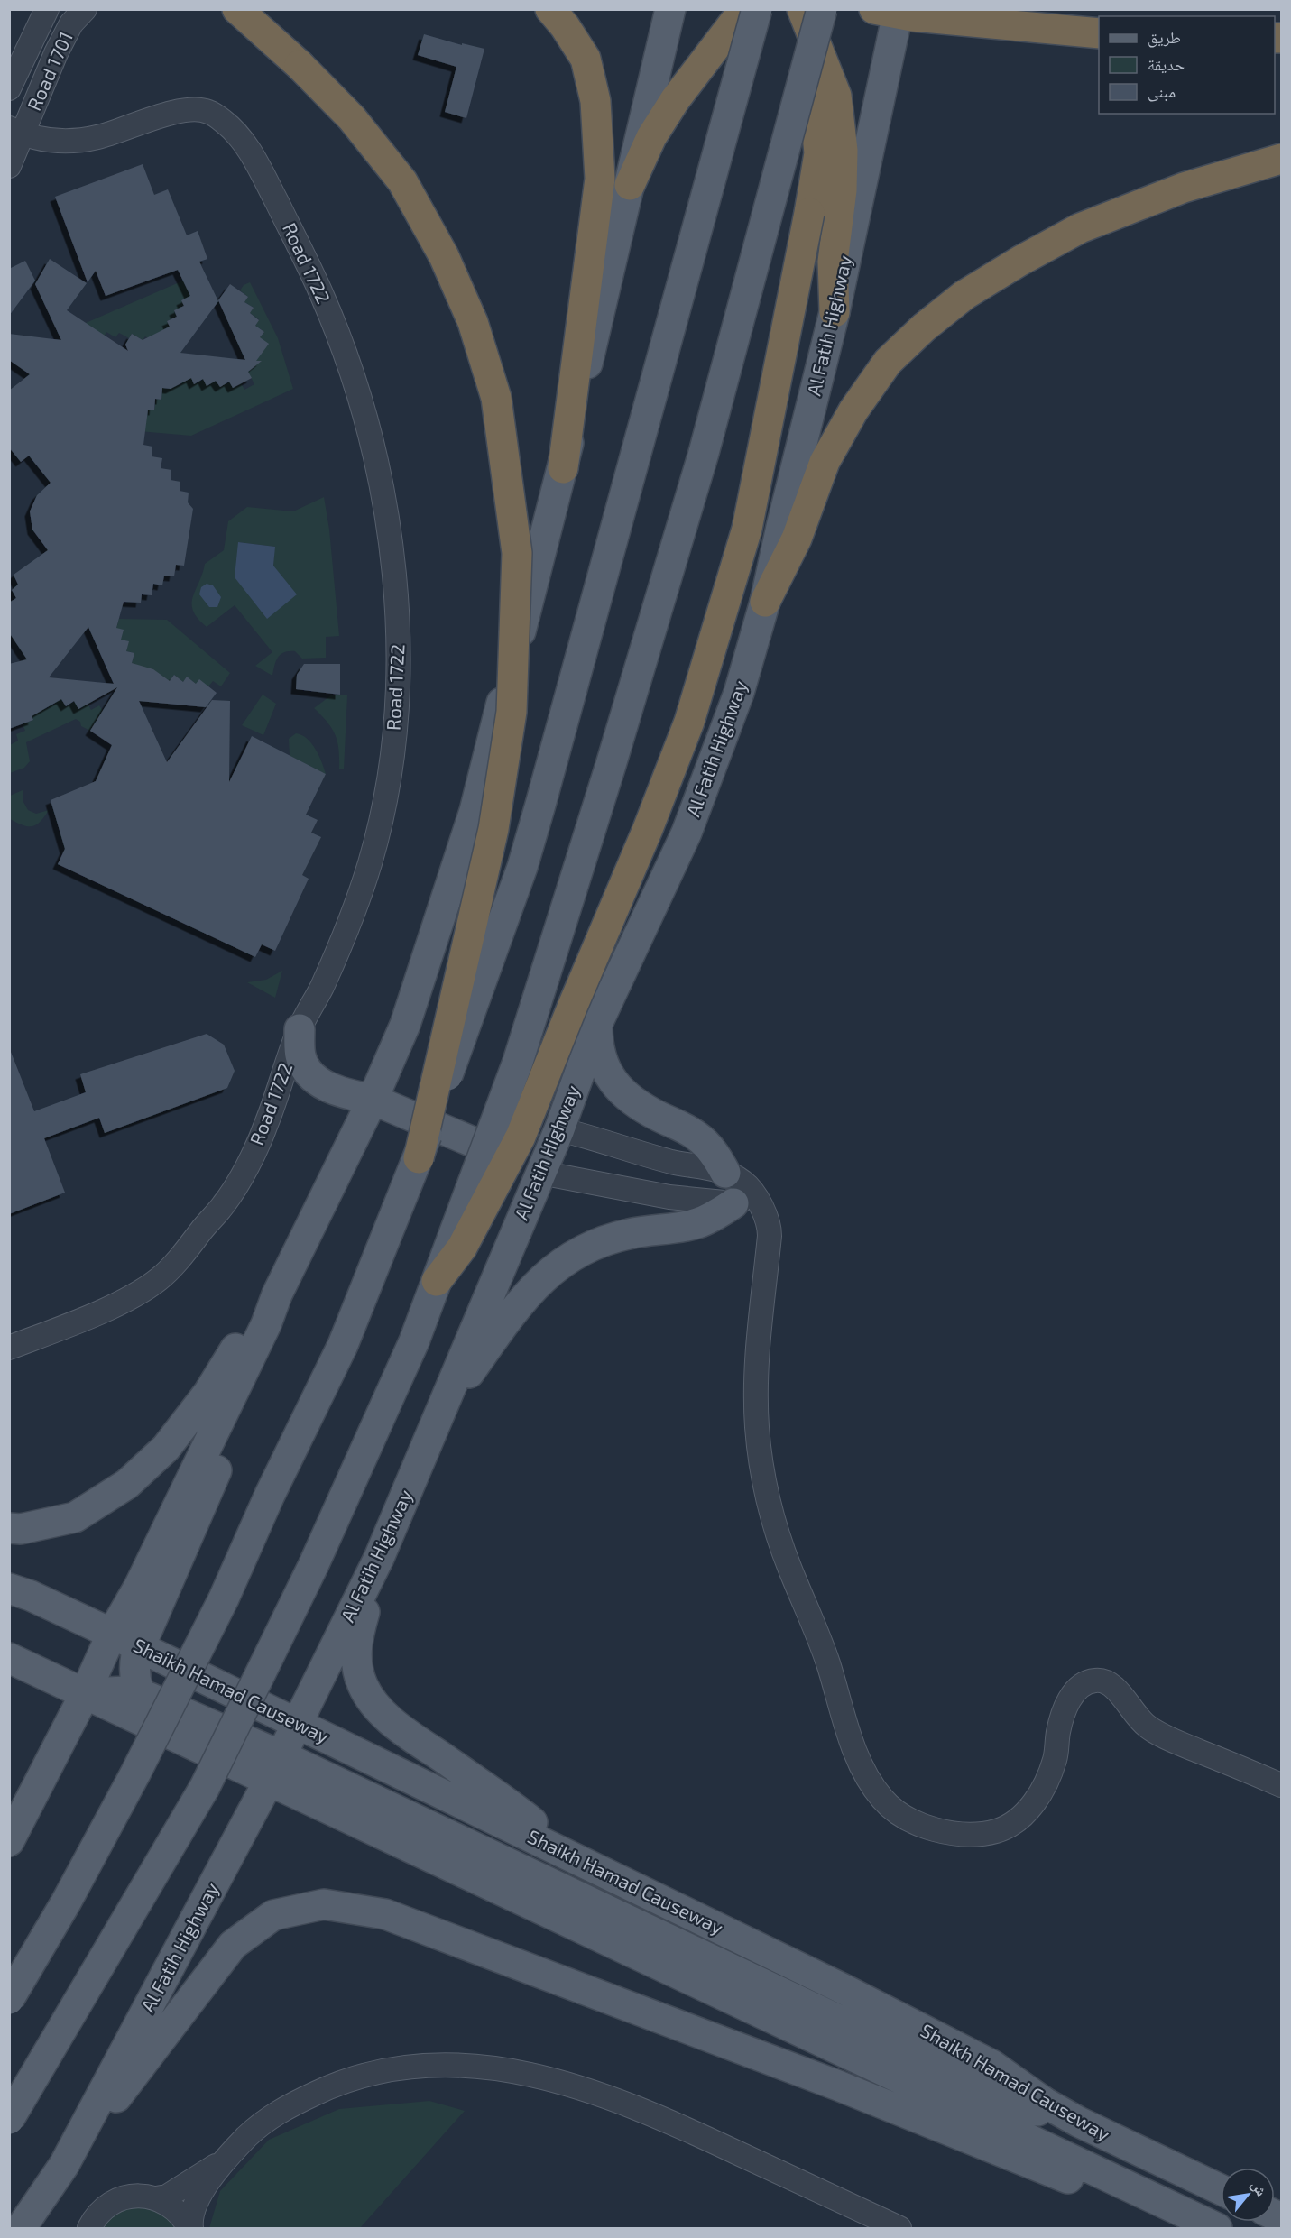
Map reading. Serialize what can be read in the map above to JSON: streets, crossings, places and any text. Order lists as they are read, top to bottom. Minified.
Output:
{"streets":{"main road":["Al Fatih Highway","Shaikh Hamad Causeway"],"street":["Road 1701","Road 1722"]},"crossings":[["Road 1701","Road 1722"],["Al Fatih Highway","Shaikh Hamad Causeway"]],"legend":["طريق","حديقة","مبنى"],"north":"top right"}
